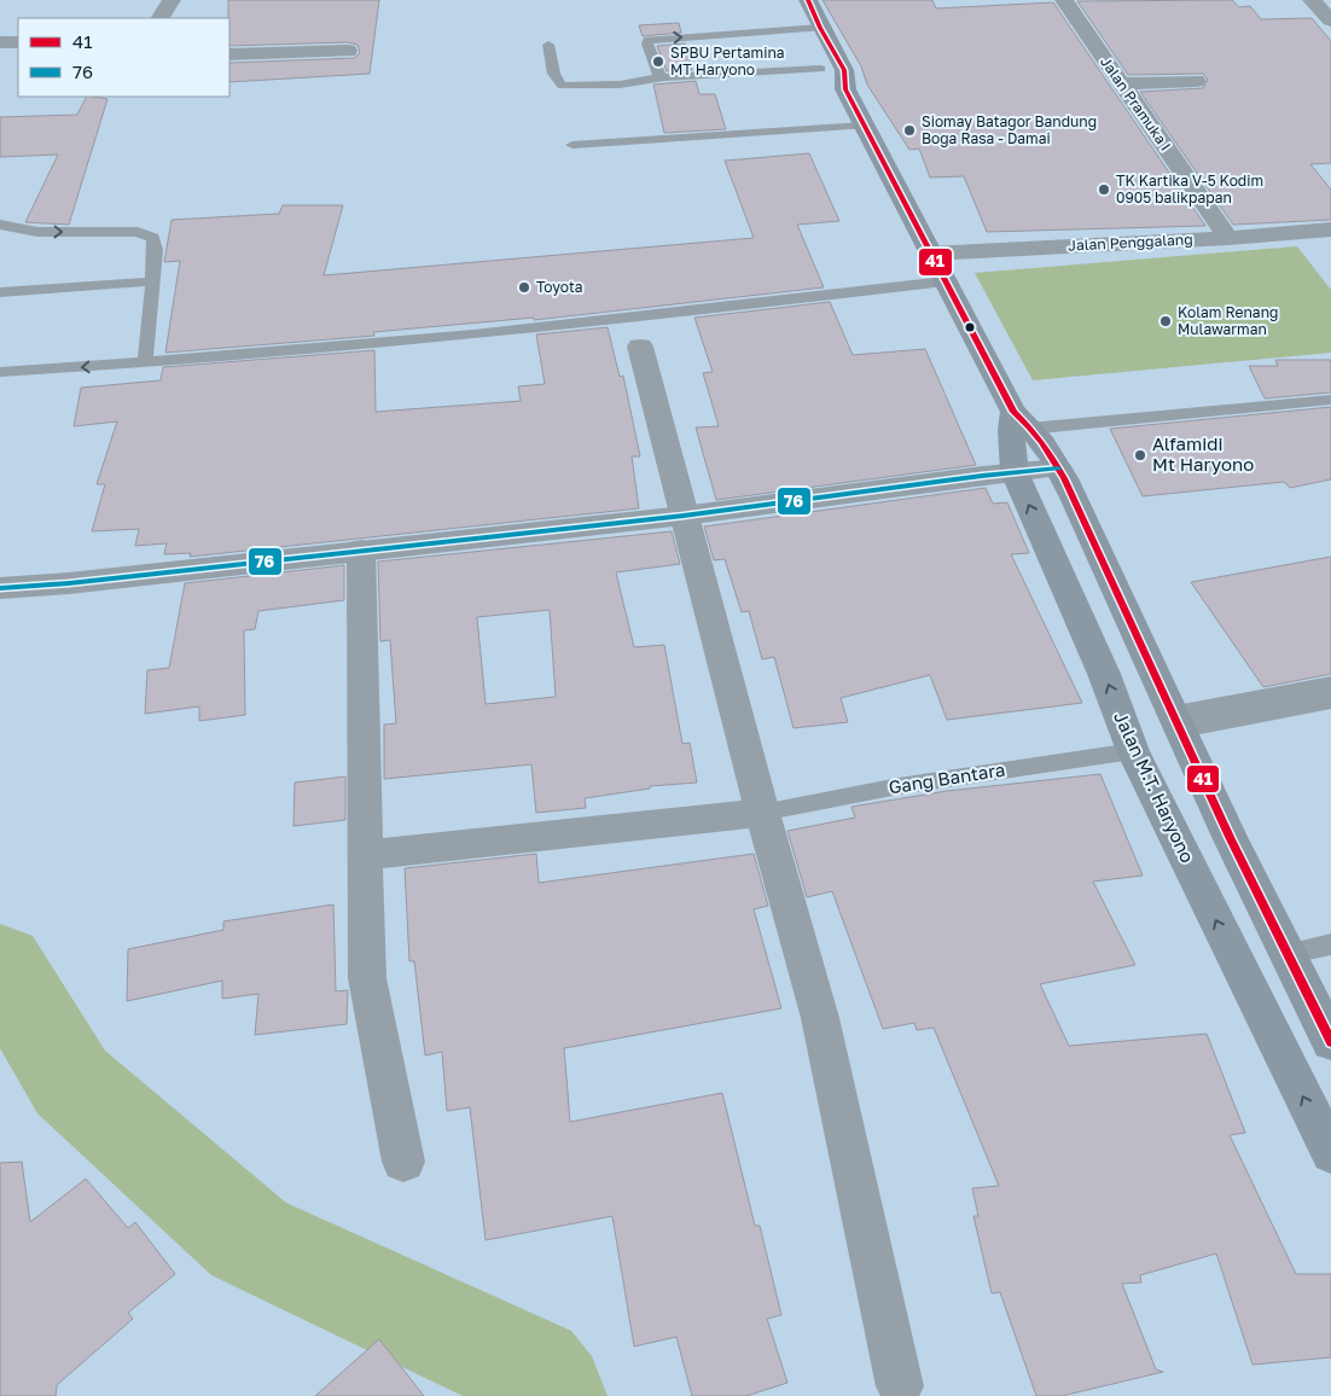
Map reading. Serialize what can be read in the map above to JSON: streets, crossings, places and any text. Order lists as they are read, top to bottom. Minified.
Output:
{"streets":{"main road":["Jalan M.T. Haryono"],"street":["Jalan Pramuka I","Jalan Penggalang"],"lane":["Gang Bantara"]},"crossings":[["Jalan Pramuka I","Jalan Penggalang"],["Jalan Penggalang","Jalan M.T. Haryono"],["Gang Bantara","Jalan M.T. Haryono"]],"places":["SPBU Pertamina MT Haryono","Siomay Batagor Bandung Boga Rasa - Damai","TK Kartika V-5 Kodim 0905 balikpapan","Toyota","Kolam Renang Mulawarman","Alfamidi Mt Haryono"],"lines":["transit line 41","transit line 76"],"legend":["41","76"]}
